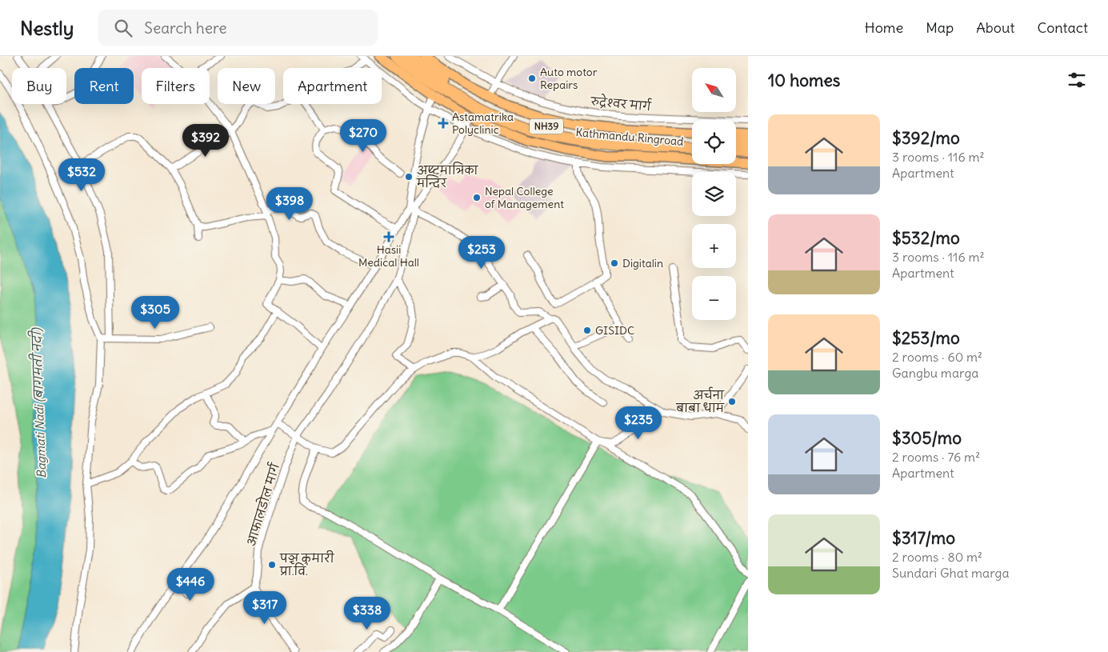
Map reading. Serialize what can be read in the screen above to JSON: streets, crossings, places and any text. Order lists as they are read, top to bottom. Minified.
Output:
{"streets":{"highway":["NH39","Kathmandu Ringroad"],"street":["रुद्रेश्वर मार्ग","आफालडोल मार्ग"]},"water":["Bagmati Nadi (बागमती नदी)"],"places":{"other":["Auto motor Repairs","अष्टमात्रिका मन्दिर","Nepal College of Management","Digitalin","GISIDC","अर्चना बाबा धाम","पञ्च कुमारी प्रा.वि."],"health":["Astamatrika Polyclinic","Hasii Medical Hall"]},"north":"top left","page":{"header":"Nestly","search":"Search here","nav":["Home","Map","About","Contact"],"heading":"10 homes","map_buttons":["+","−"],"chip":["Buy","Rent","Filters","New","Apartment"],"list":[{"name":"$392/mo","note":"3 rooms · 116 m² · Apartment"},{"name":"$532/mo","note":"3 rooms · 116 m² · Apartment"},{"name":"$253/mo","note":"2 rooms · 60 m² · Gangbu marga"},{"name":"$305/mo","note":"2 rooms · 76 m² · Apartment"},{"name":"$317/mo","note":"2 rooms · 80 m² · Sundari Ghat marga"}],"price":["$270","$392","$532","$398","$253","$305","$235","$446","$317","$338"]}}
